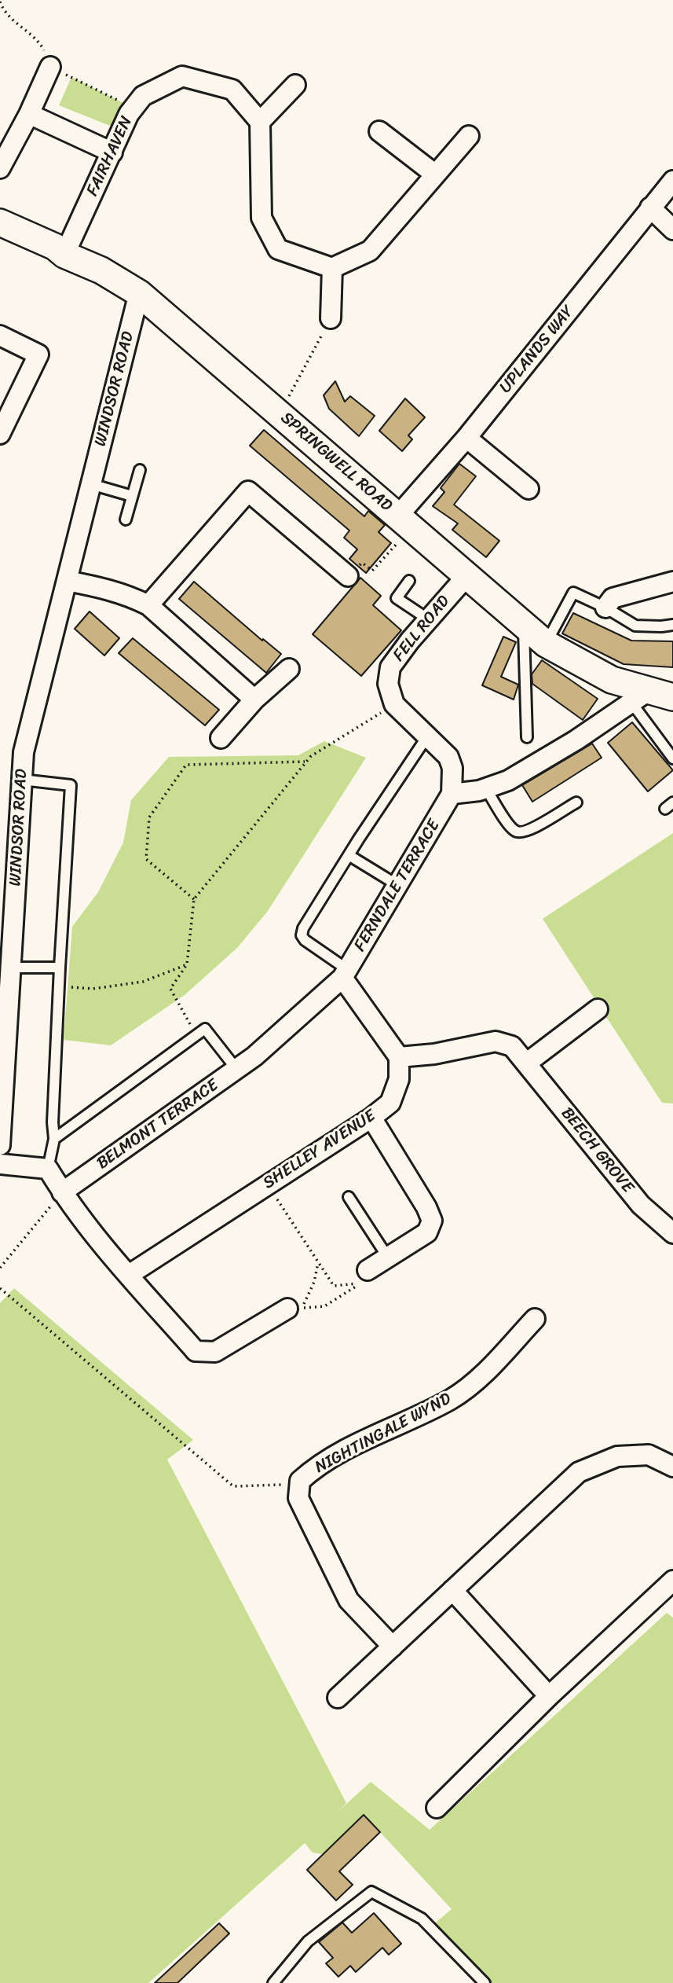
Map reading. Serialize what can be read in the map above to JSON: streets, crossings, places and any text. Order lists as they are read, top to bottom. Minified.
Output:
{"streets":{"main road":["SPRINGWELL ROAD"],"street":["FAIRHAVEN","UPLANDS WAY","WINDSOR ROAD","FELL ROAD","FERNDALE TERRACE","BELMONT TERRACE","SHELLEY AVENUE","BEECH GROVE","NIGHTINGALE WYND"]},"crossings":[["FAIRHAVEN","SPRINGWELL ROAD"],["UPLANDS WAY","SPRINGWELL ROAD"],["WINDSOR ROAD","SPRINGWELL ROAD"],["SPRINGWELL ROAD","FELL ROAD"],["FERNDALE TERRACE","BELMONT TERRACE"],["SHELLEY AVENUE","BEECH GROVE"]]}
